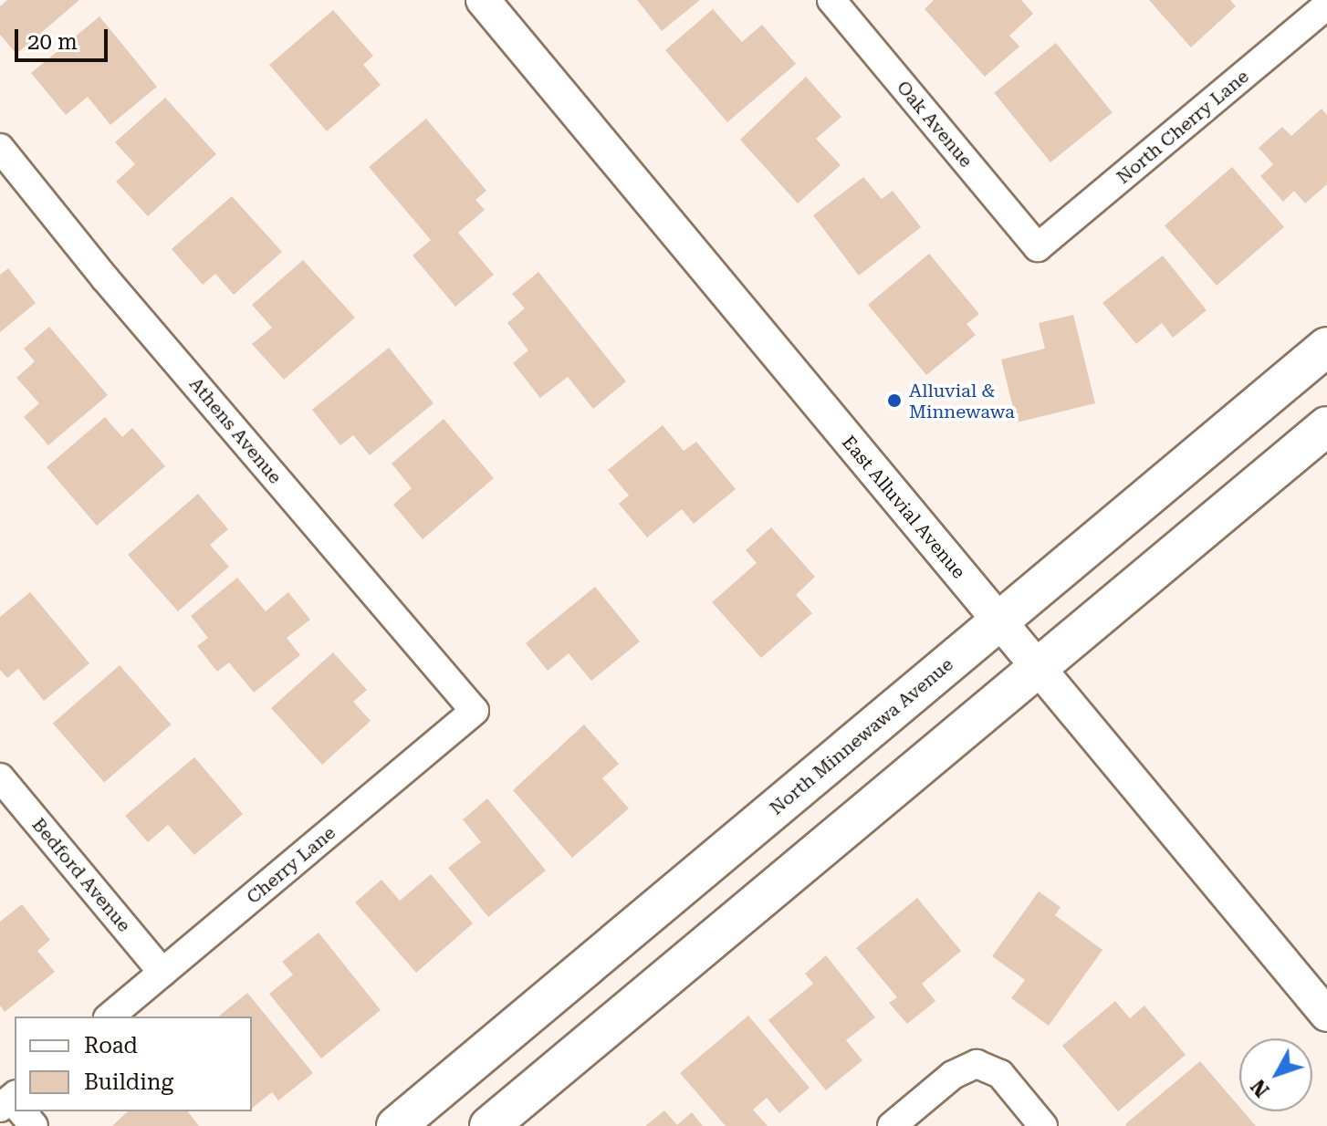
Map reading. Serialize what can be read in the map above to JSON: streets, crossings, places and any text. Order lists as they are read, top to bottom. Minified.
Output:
{"streets":{"main road":["North Minnewawa Avenue"],"street":["Oak Avenue","North Cherry Lane","Athens Avenue","East Alluvial Avenue","Cherry Lane","Bedford Avenue"]},"crossings":[["Oak Avenue","North Cherry Lane"],["Athens Avenue","Cherry Lane"],["East Alluvial Avenue","North Minnewawa Avenue"],["Cherry Lane","Bedford Avenue"]],"places":["Alluvial & Minnewawa"],"legend":["Road","Building"],"scale_bar":"20 m","north":"bottom left"}
